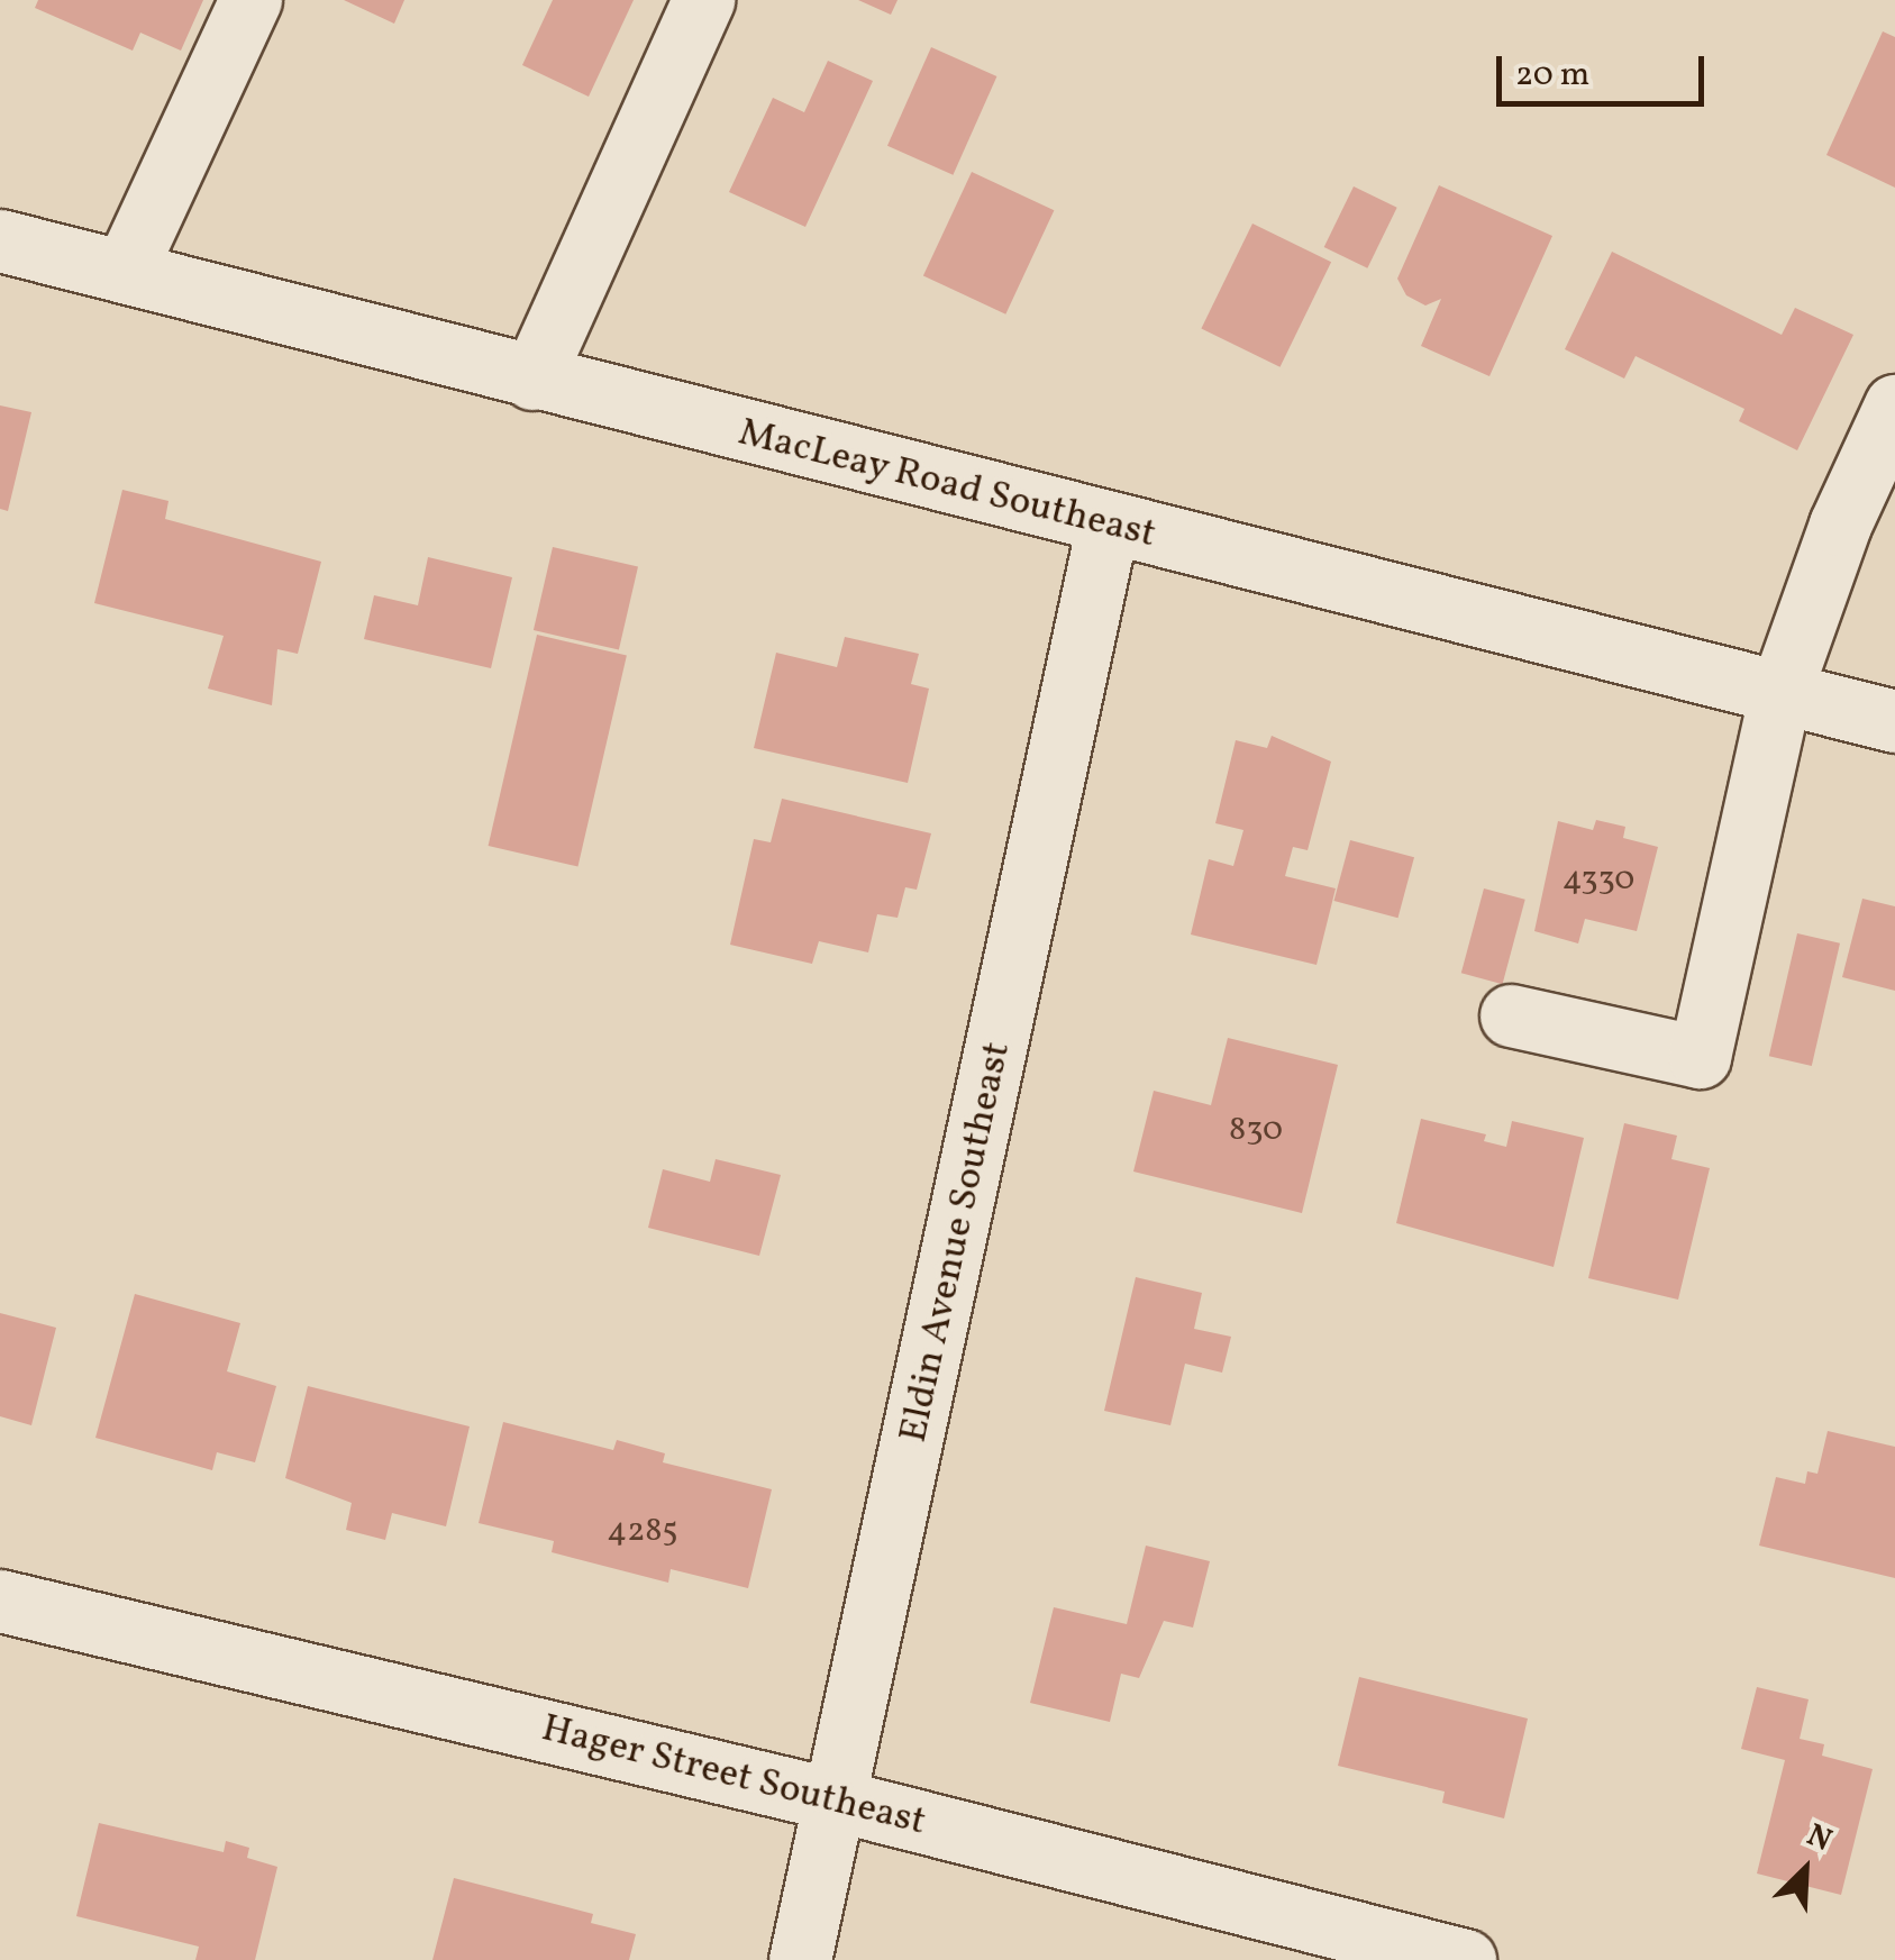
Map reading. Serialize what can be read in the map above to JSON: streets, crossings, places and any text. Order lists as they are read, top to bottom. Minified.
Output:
{"streets":{"street":["MacLeay Road Southeast","Eldin Avenue Southeast","Hager Street Southeast"]},"crossings":[["MacLeay Road Southeast","Eldin Avenue Southeast"],["Eldin Avenue Southeast","Hager Street Southeast"]],"house_numbers":["4330","830","4285"],"scale_bar":"20 m","north":"top right"}
